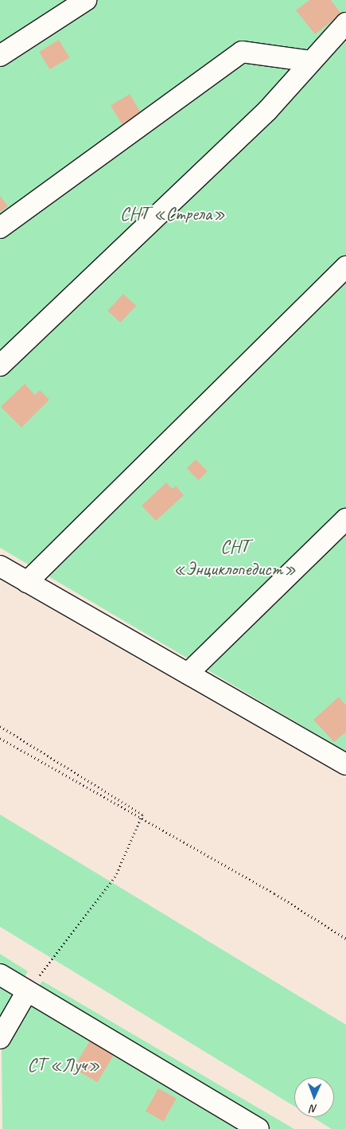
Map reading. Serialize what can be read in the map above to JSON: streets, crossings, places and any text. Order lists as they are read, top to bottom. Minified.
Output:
{"parks":["СНТ «Стрела»","СНТ «Энциклопедист»","СТ «Луч»"],"north":"bottom"}
